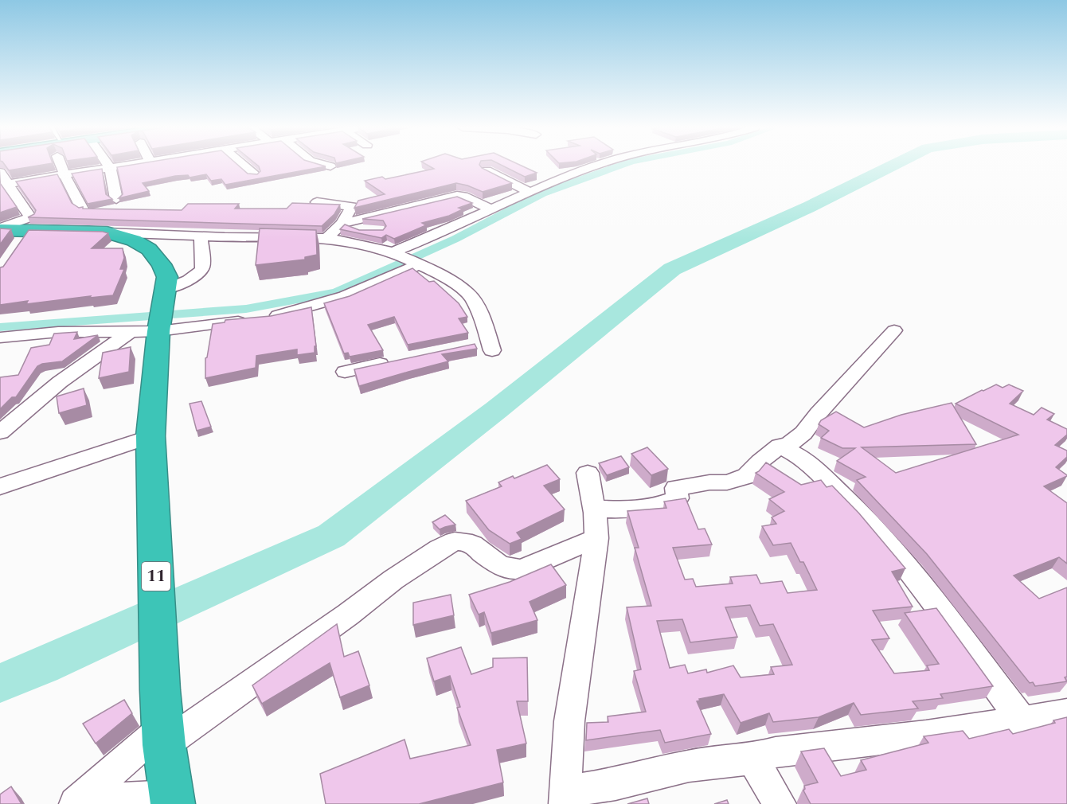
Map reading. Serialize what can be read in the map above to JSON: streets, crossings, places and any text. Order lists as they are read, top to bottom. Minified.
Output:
{"streets":{"highway":["11"]}}
